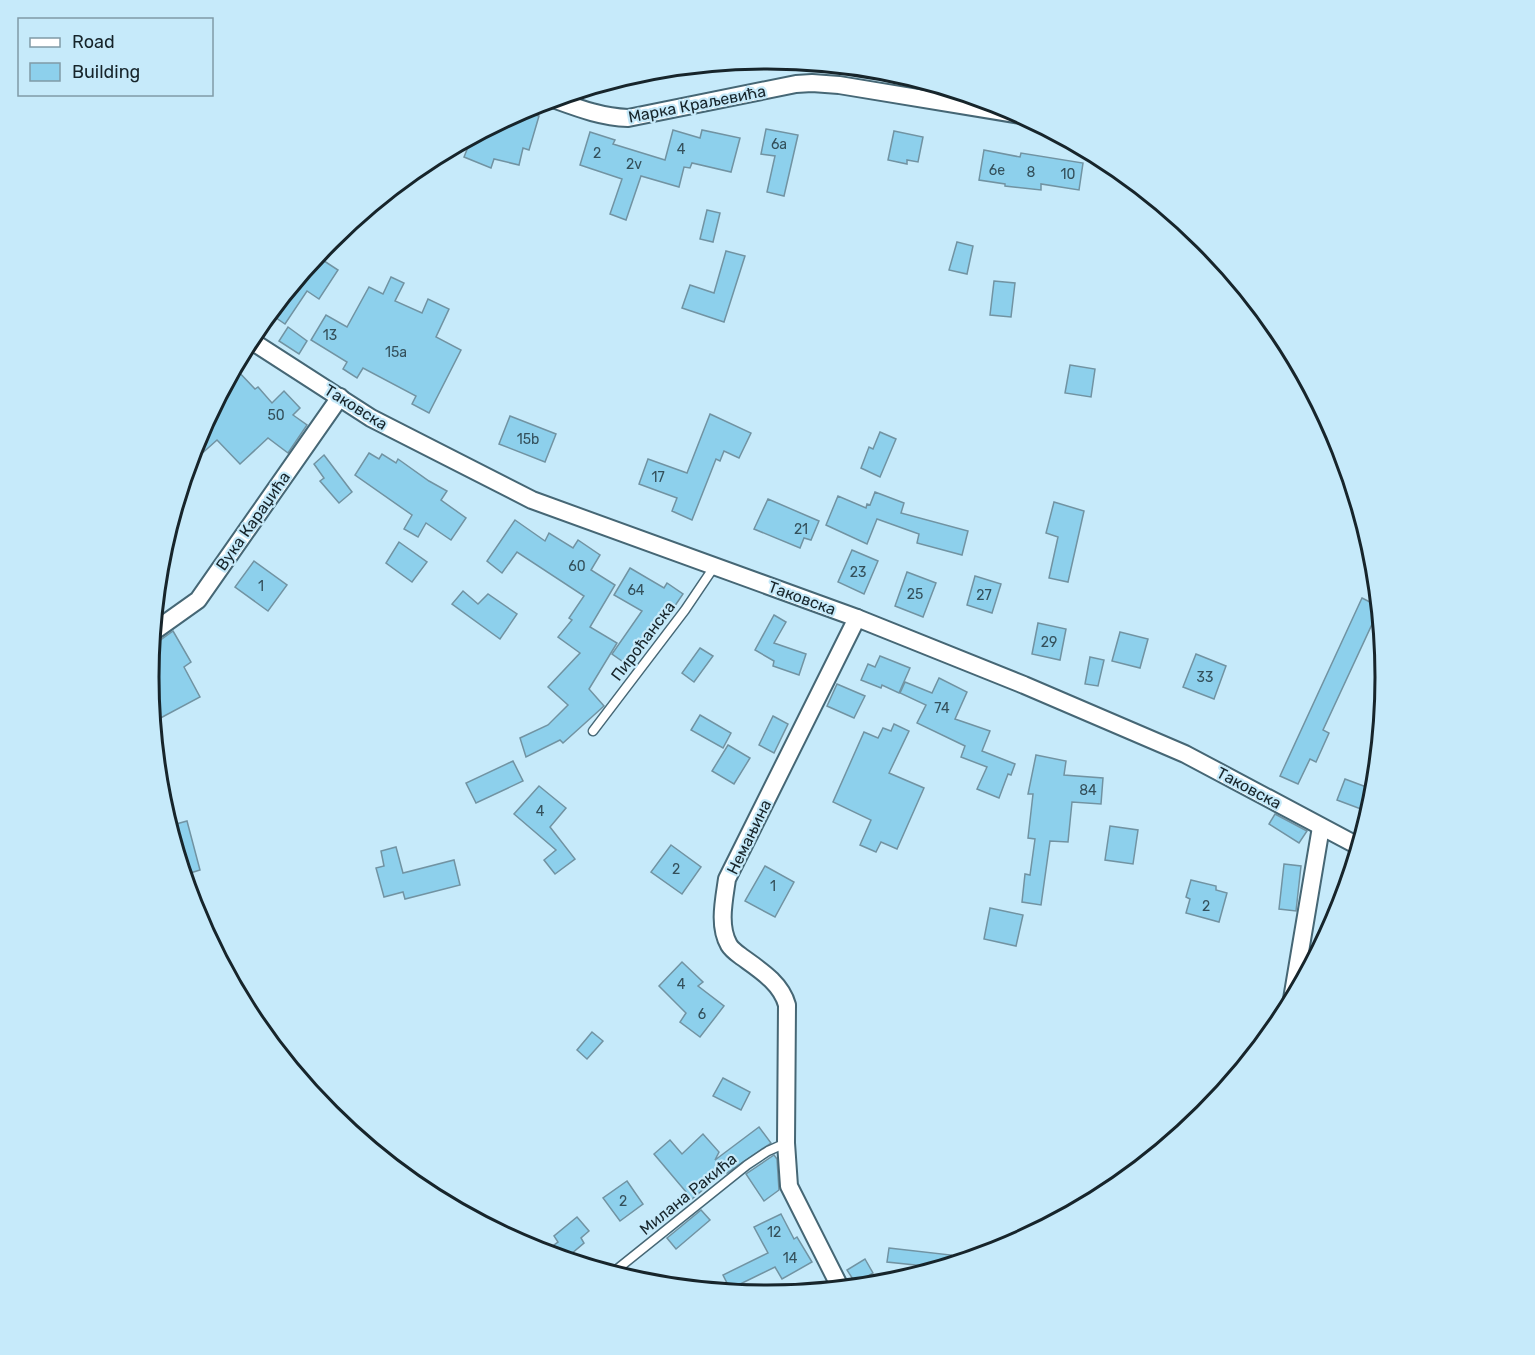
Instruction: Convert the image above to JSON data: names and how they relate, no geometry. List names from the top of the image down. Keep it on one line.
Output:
{"streets":{"street":["Марка Краљевића","Таковска","Вука Караџића","Немањина"],"lane":["Пироћанска","Милана Ракића"]},"crossings":[["Таковска","Вука Караџића"],["Таковска","Пироћанска"],["Таковска","Немањина"],["Немањина","Милана Ракића"]],"house_numbers":["6a","4","2","2v","6e","8","10","13","15a","50","15b","17","21","60","23","1","64","25","27","29","33","74","84","4","2","1","2","4","6","2","12","14"],"legend":["Road","Building"]}
